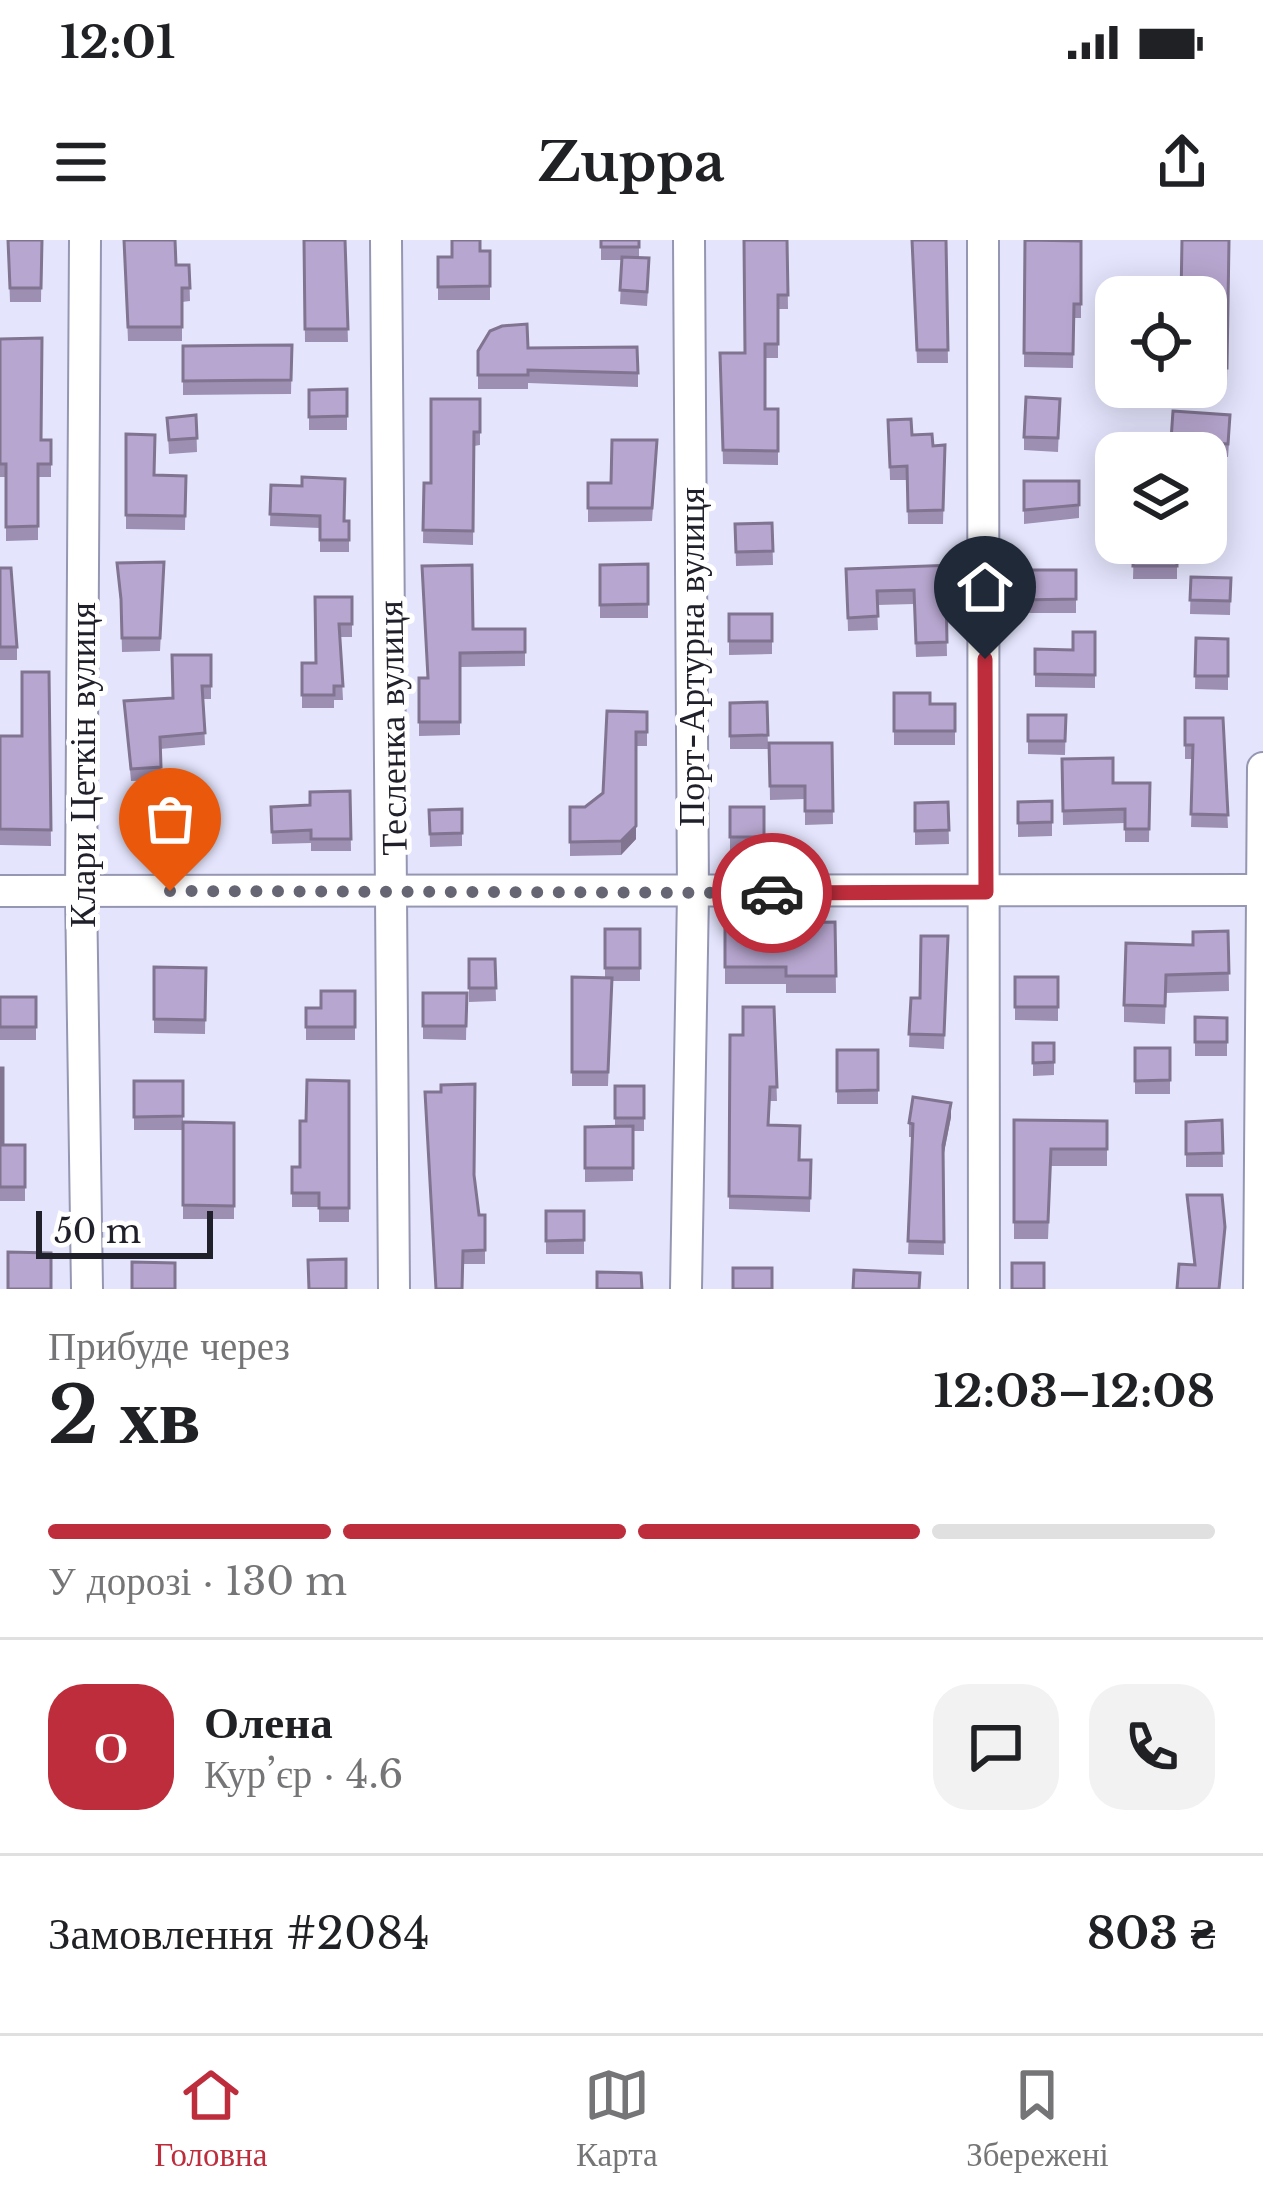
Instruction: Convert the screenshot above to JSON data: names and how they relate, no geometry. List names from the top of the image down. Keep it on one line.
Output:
{"streets":{"street":["Порт-Артурна вулиця","Тесленка вулиця","Клари Цеткін вулиця"]},"scale_bar":"50 m","page":{"status":"12:01","header":"Zuppa","scale":"50 m","heading":["2 хв","Прибуде через","12:03–12:08"],"panel":["Олена","Кур’єр · 4.6","Замовлення #2084","803 ₴"],"bar":"У дорозі · 130 m","round":"О","tabs":["Головна","Карта","Збережені"]}}
